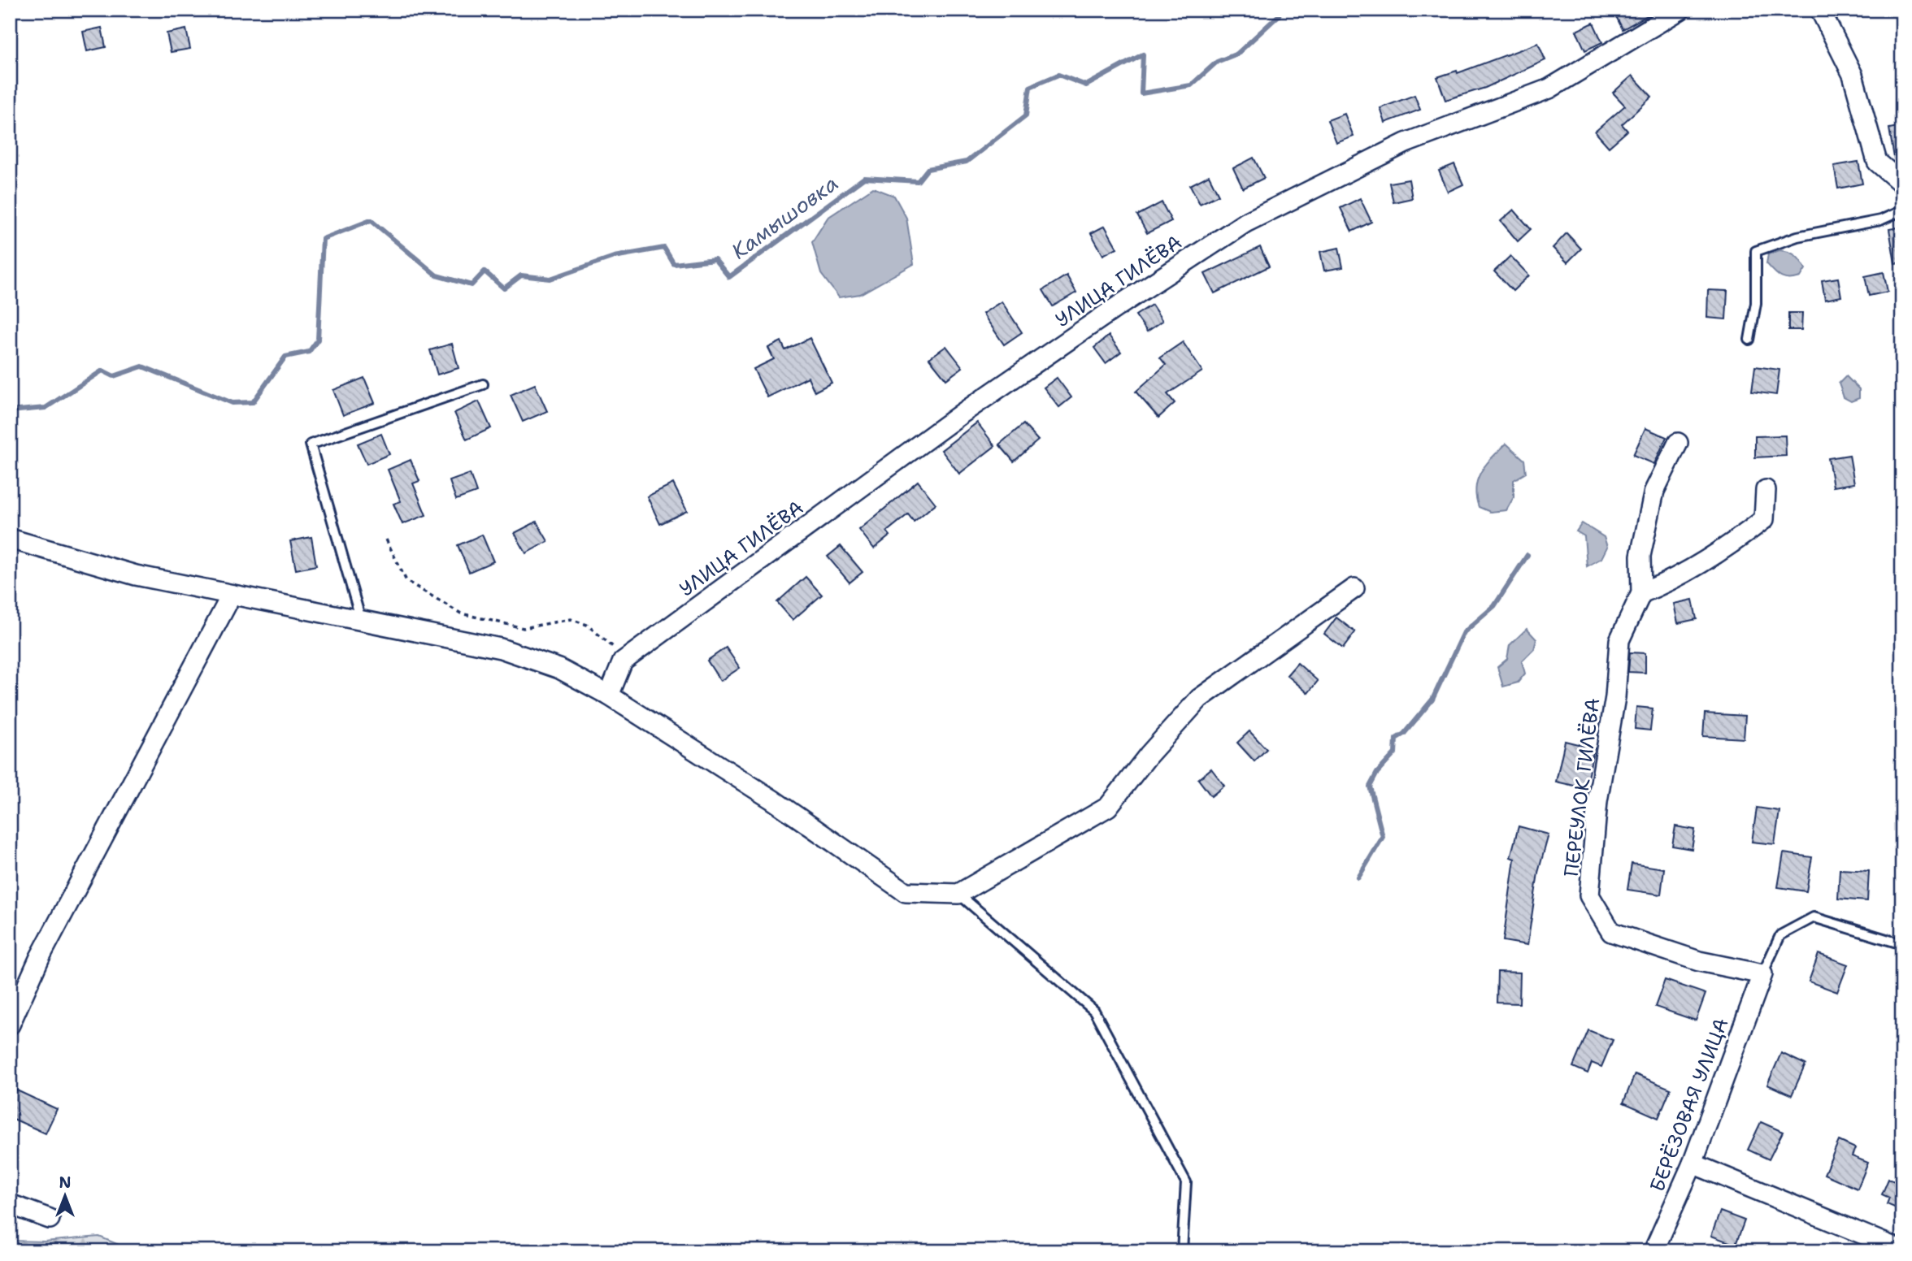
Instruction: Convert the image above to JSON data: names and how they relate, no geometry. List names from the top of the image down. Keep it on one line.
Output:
{"streets":{"street":["УЛИЦА ГИЛЁВА","ПЕРЕУЛОК ГИЛЁВА","БЕРЁЗОВАЯ УЛИЦА"]},"crossings":[["ПЕРЕУЛОК ГИЛЁВА","БЕРЁЗОВАЯ УЛИЦА"]],"water":["Камышовка"],"north":"top"}
